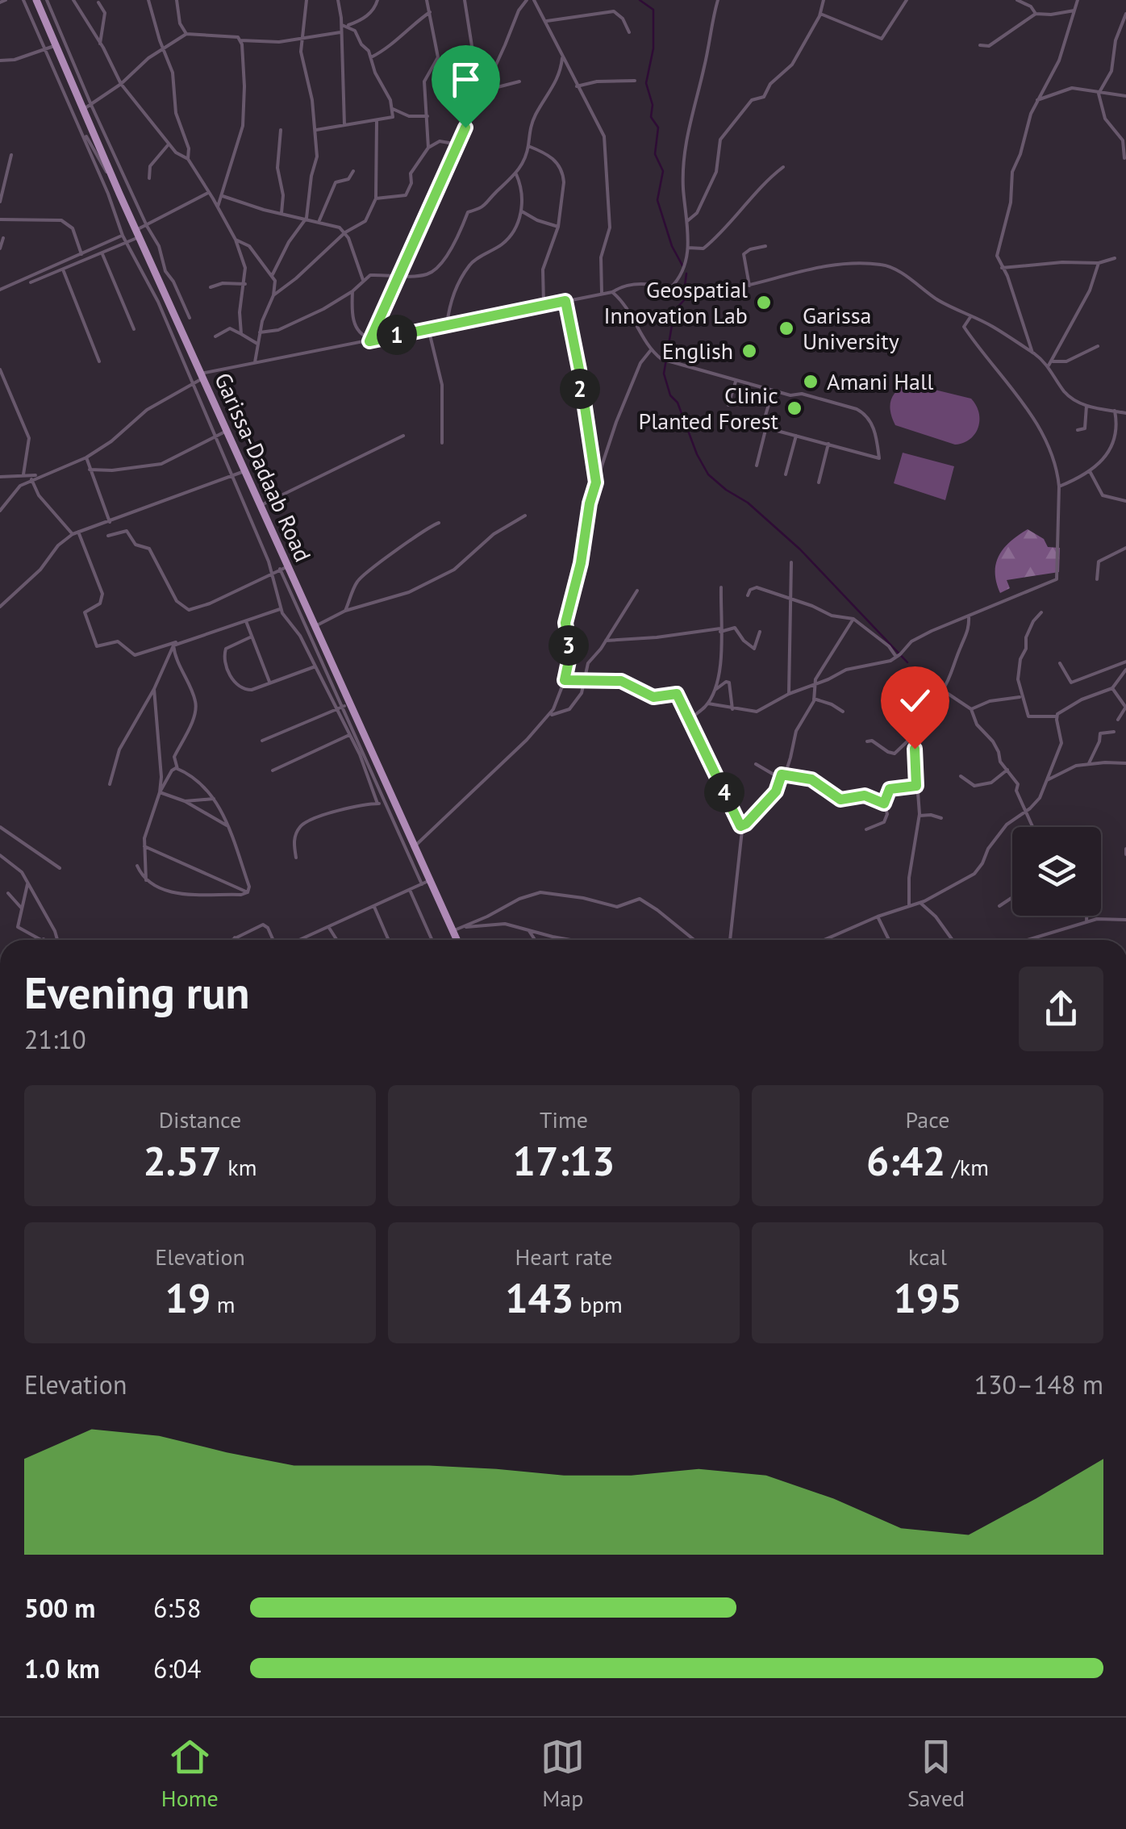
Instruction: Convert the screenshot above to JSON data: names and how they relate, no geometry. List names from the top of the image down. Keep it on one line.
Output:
{"streets":{"highway":["Garissa-Dadaab Road"]},"places":["Geospatial Innovation Lab","Garissa University","English","Amani Hall","Clinic Planted Forest"],"page":{"pins":["1","2","3","4"],"heading":["Evening run","21:10"],"stats":[["Distance","2.57 km"],["Time","17:13"],["Pace","6:42 /km"],["Elevation","19 m"],["Heart rate","143 bpm"],["kcal","195"]],"chart":["Elevation","130–148 m"],"list":[{"name":"500 m","note":"6:58"},{"name":"1.0 km","note":"6:04"}],"tabs":["Home","Map","Saved"]}}
